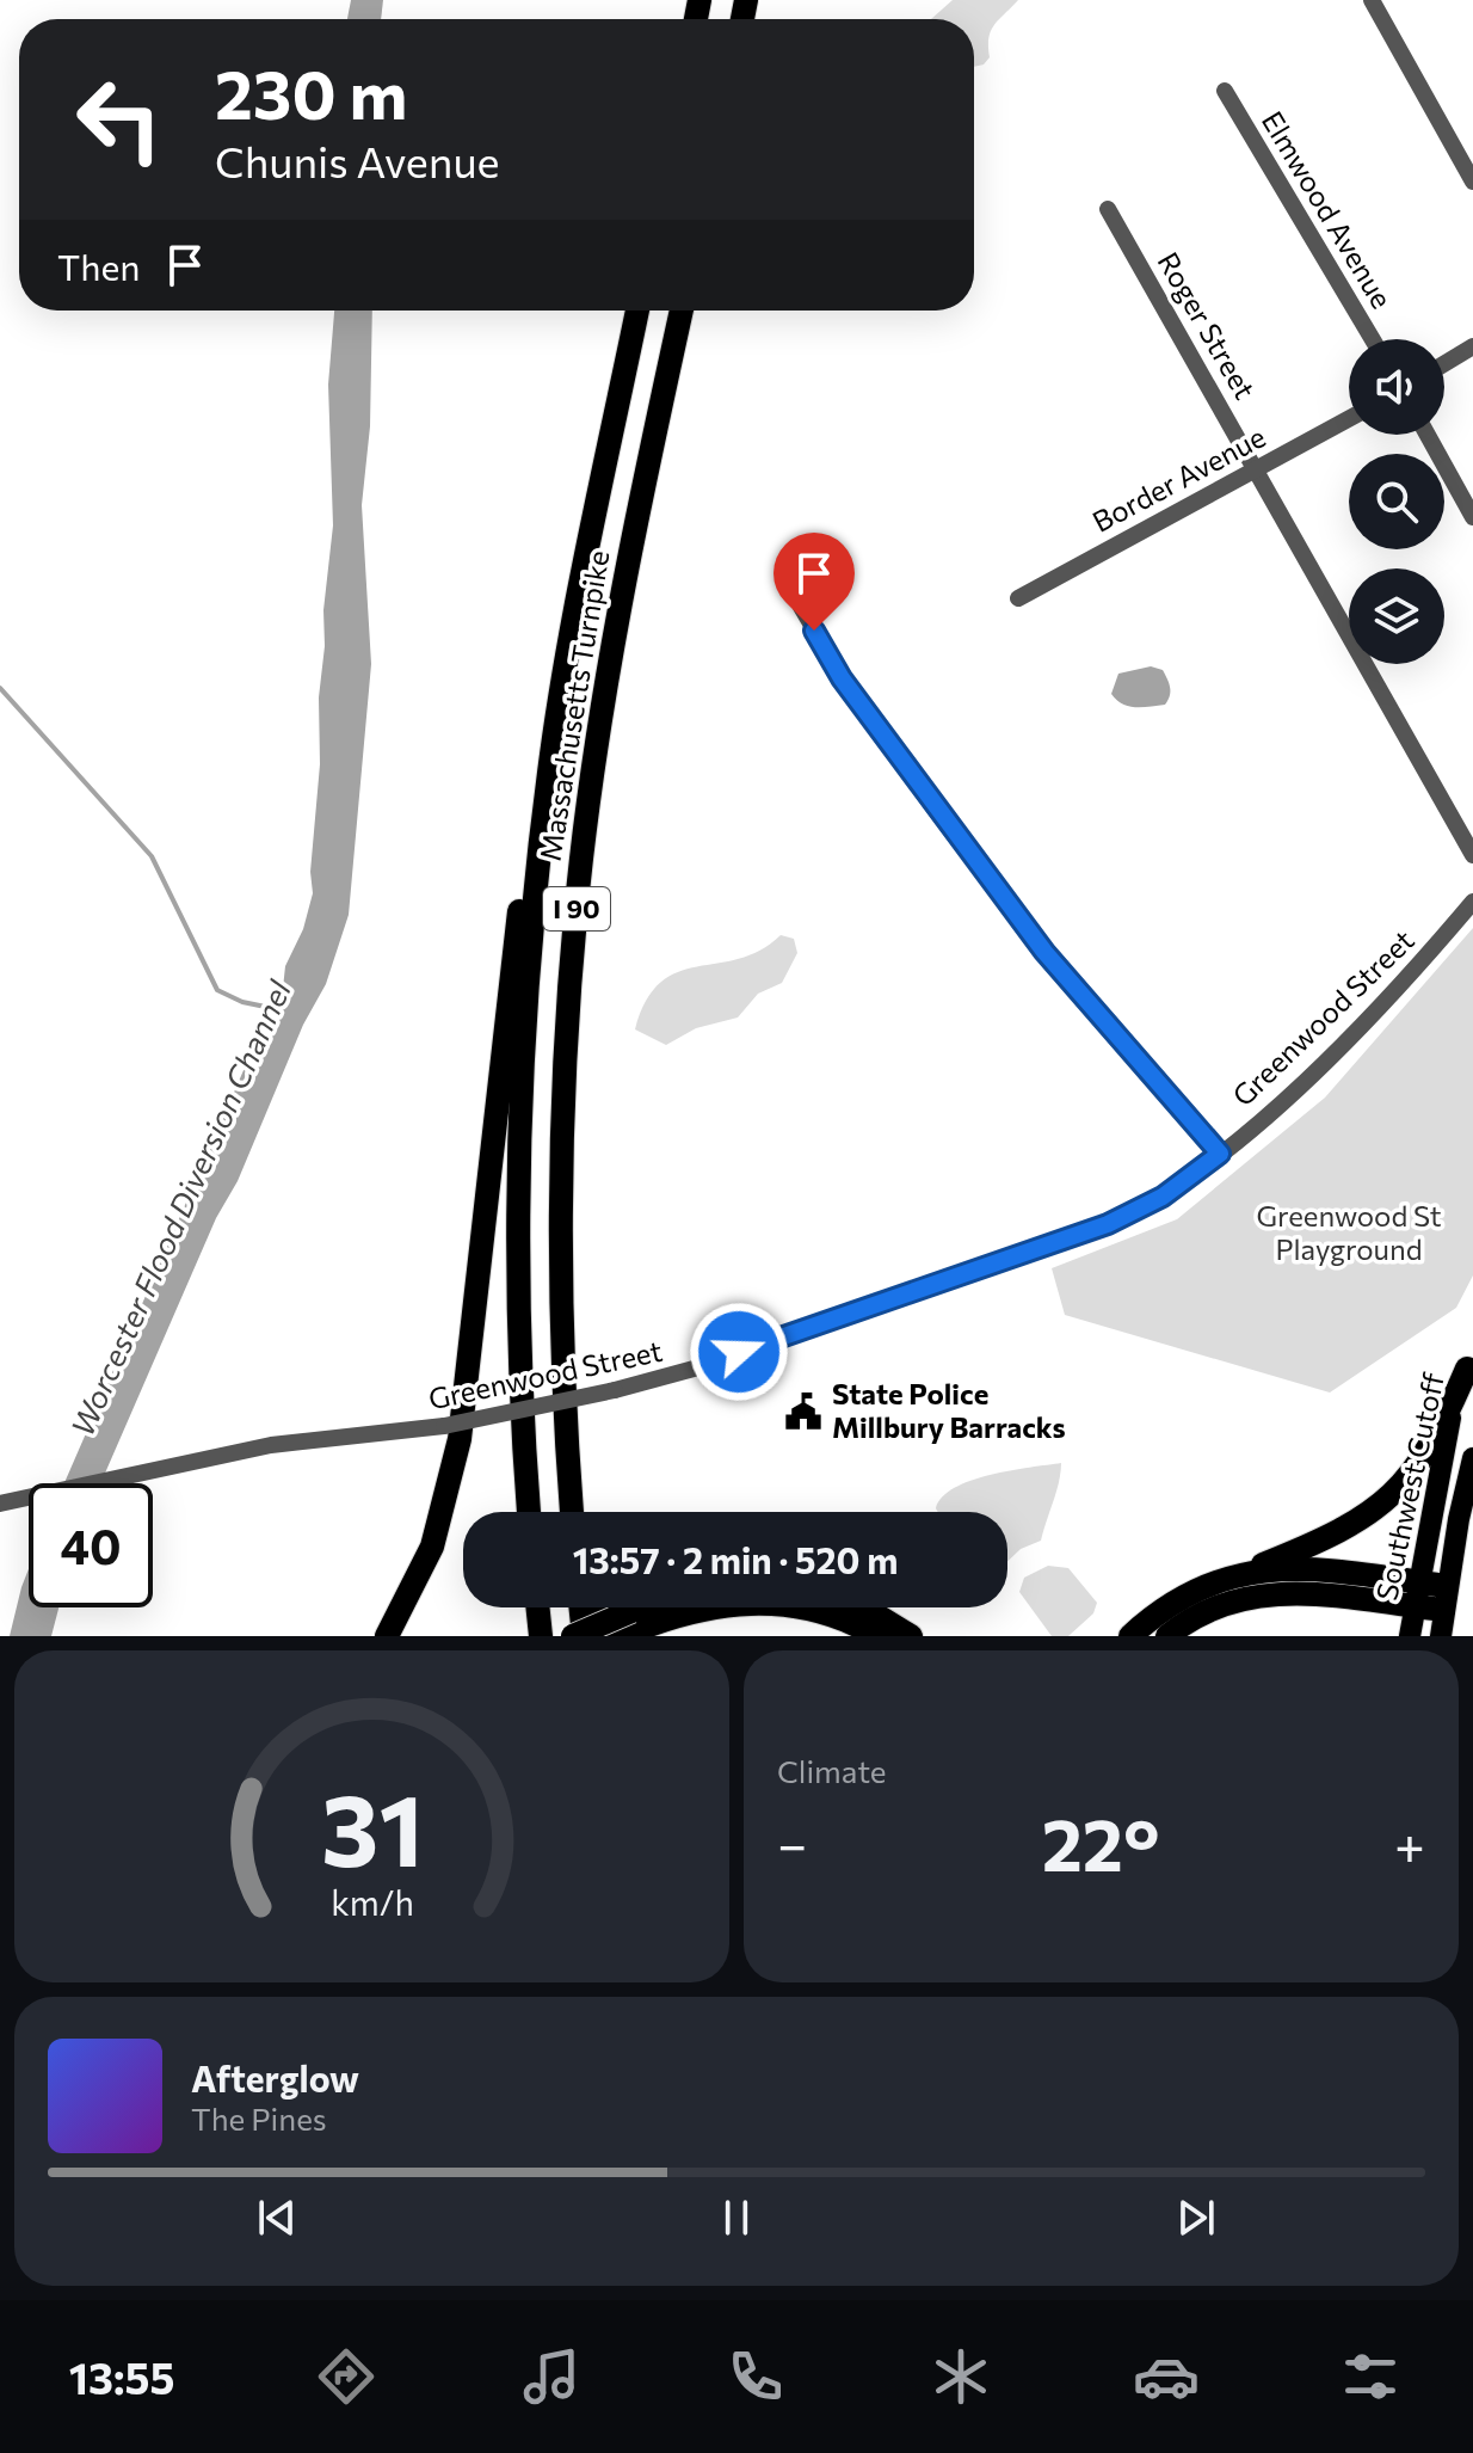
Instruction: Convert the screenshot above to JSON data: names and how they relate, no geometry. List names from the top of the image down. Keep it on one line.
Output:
{"streets":{"highway":["Massachusetts Turnpike","I 90"],"main road":["Southwest Cutoff"],"street":["Elmwood Avenue","Roger Street","Border Avenue","Greenwood Street"]},"crossings":[["Roger Street","Border Avenue"]],"water":["Worcester Flood Diversion Channel"],"parks":["Greenwood St Playground"],"places":{"public building":["State Police Millbury Barracks"]},"page":{"turn":["230 m","Chunis Avenue"],"then":"Then","limit":"40","trip":"13:57 · 2 min · 520 m","tile":"Climate","heat":["−","22°","+"],"song":["Afterglow","The Pines"],"tabs":"13:55","gauge":["31","km/h"]}}
